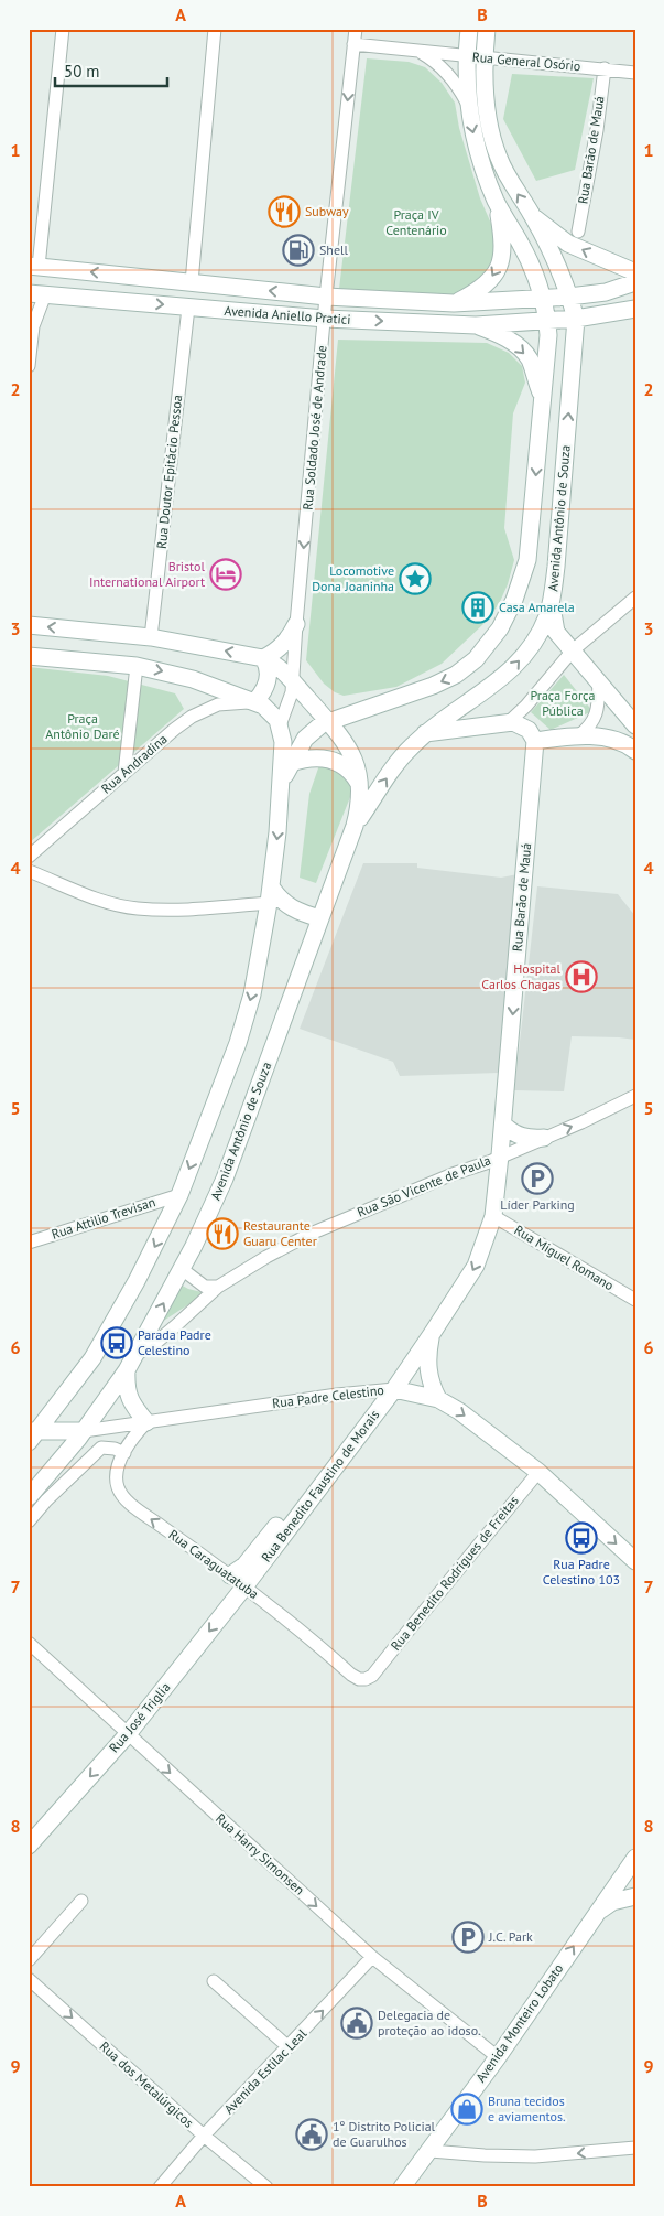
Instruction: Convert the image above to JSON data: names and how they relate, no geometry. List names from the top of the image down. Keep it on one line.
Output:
{"streets":{"main road":["Rua Barão de Mauá","Avenida Aniello Pratici","Avenida Antônio de Souza","Rua Padre Celestino","Rua Benedito Faustino de Morais","Rua José Triglia","Avenida Monteiro Lobato"],"street":["Rua General Osório","Rua Soldado José de Andrade","Rua Doutor Epitácio Pessoa","Rua Andradina","Rua São Vicente de Paula","Rua Attilio Trevisan","Rua Miguel Romano","Rua Caraguatatuba","Rua Benedito Rodrigues de Freitas","Rua Harry Simonsen","Avenida Estilac Leal","Rua dos Metalúrgicos"]},"crossings":[["Rua General Osório","Rua Barão de Mauá"],["Rua General Osório","Rua Soldado José de Andrade"],["Rua Barão de Mauá","Rua São Vicente de Paula"],["Rua Barão de Mauá","Rua Miguel Romano"],["Rua Barão de Mauá","Rua Benedito Faustino de Morais"],["Avenida Aniello Pratici","Rua Soldado José de Andrade"],["Avenida Aniello Pratici","Rua Doutor Epitácio Pessoa"],["Avenida Aniello Pratici","Avenida Antônio de Souza"],["Rua Soldado José de Andrade","Avenida Antônio de Souza"],["Avenida Antônio de Souza","Rua São Vicente de Paula"],["Avenida Antônio de Souza","Rua Attilio Trevisan"],["Avenida Antônio de Souza","Rua Padre Celestino"],["Rua Miguel Romano","Rua Benedito Faustino de Morais"],["Rua Padre Celestino","Rua Benedito Faustino de Morais"],["Rua Padre Celestino","Rua Caraguatatuba"],["Rua Padre Celestino","Rua Benedito Rodrigues de Freitas"],["Rua Benedito Faustino de Morais","Rua Caraguatatuba"],["Rua Benedito Faustino de Morais","Rua José Triglia"],["Rua Caraguatatuba","Rua Benedito Rodrigues de Freitas"],["Rua Caraguatatuba","Rua José Triglia"],["Rua José Triglia","Rua Harry Simonsen"],["Rua Harry Simonsen","Avenida Monteiro Lobato"],["Rua Harry Simonsen","Avenida Estilac Leal"],["Avenida Estilac Leal","Rua dos Metalúrgicos"]],"one_way":["Rua Barão de Mauá","Rua Soldado José de Andrade","Rua Padre Celestino","Rua Caraguatatuba","Rua José Triglia","Rua Harry Simonsen","Avenida Monteiro Lobato","Avenida Estilac Leal","Rua dos Metalúrgicos"],"parks":["Praça IV Centenário","Praça Força Pública","Praça Antônio Daré"],"places":{"restaurant":["Subway","Restaurante Guaru Center"],"fuel station":["Shell"],"hotel":["Bristol International Airport"],"place":["Locomotive Dona Joaninha"],"building":["Casa Amarela"],"hospital":["Hospital Carlos Chagas"],"parking":["Líder Parking","J.C. Park"],"bus stop":["Parada Padre Celestino","Rua Padre Celestino 103"],"public building":["Delegacia de proteção ao idoso.","1º Distrito Policial de Guarulhos"],"shop":["Bruna tecidos e aviamentos."]},"scale_bar":"50 m","grid":{"columns":["A","B"],"rows":["1","2","3","4","5","6","7","8","9"]}}
